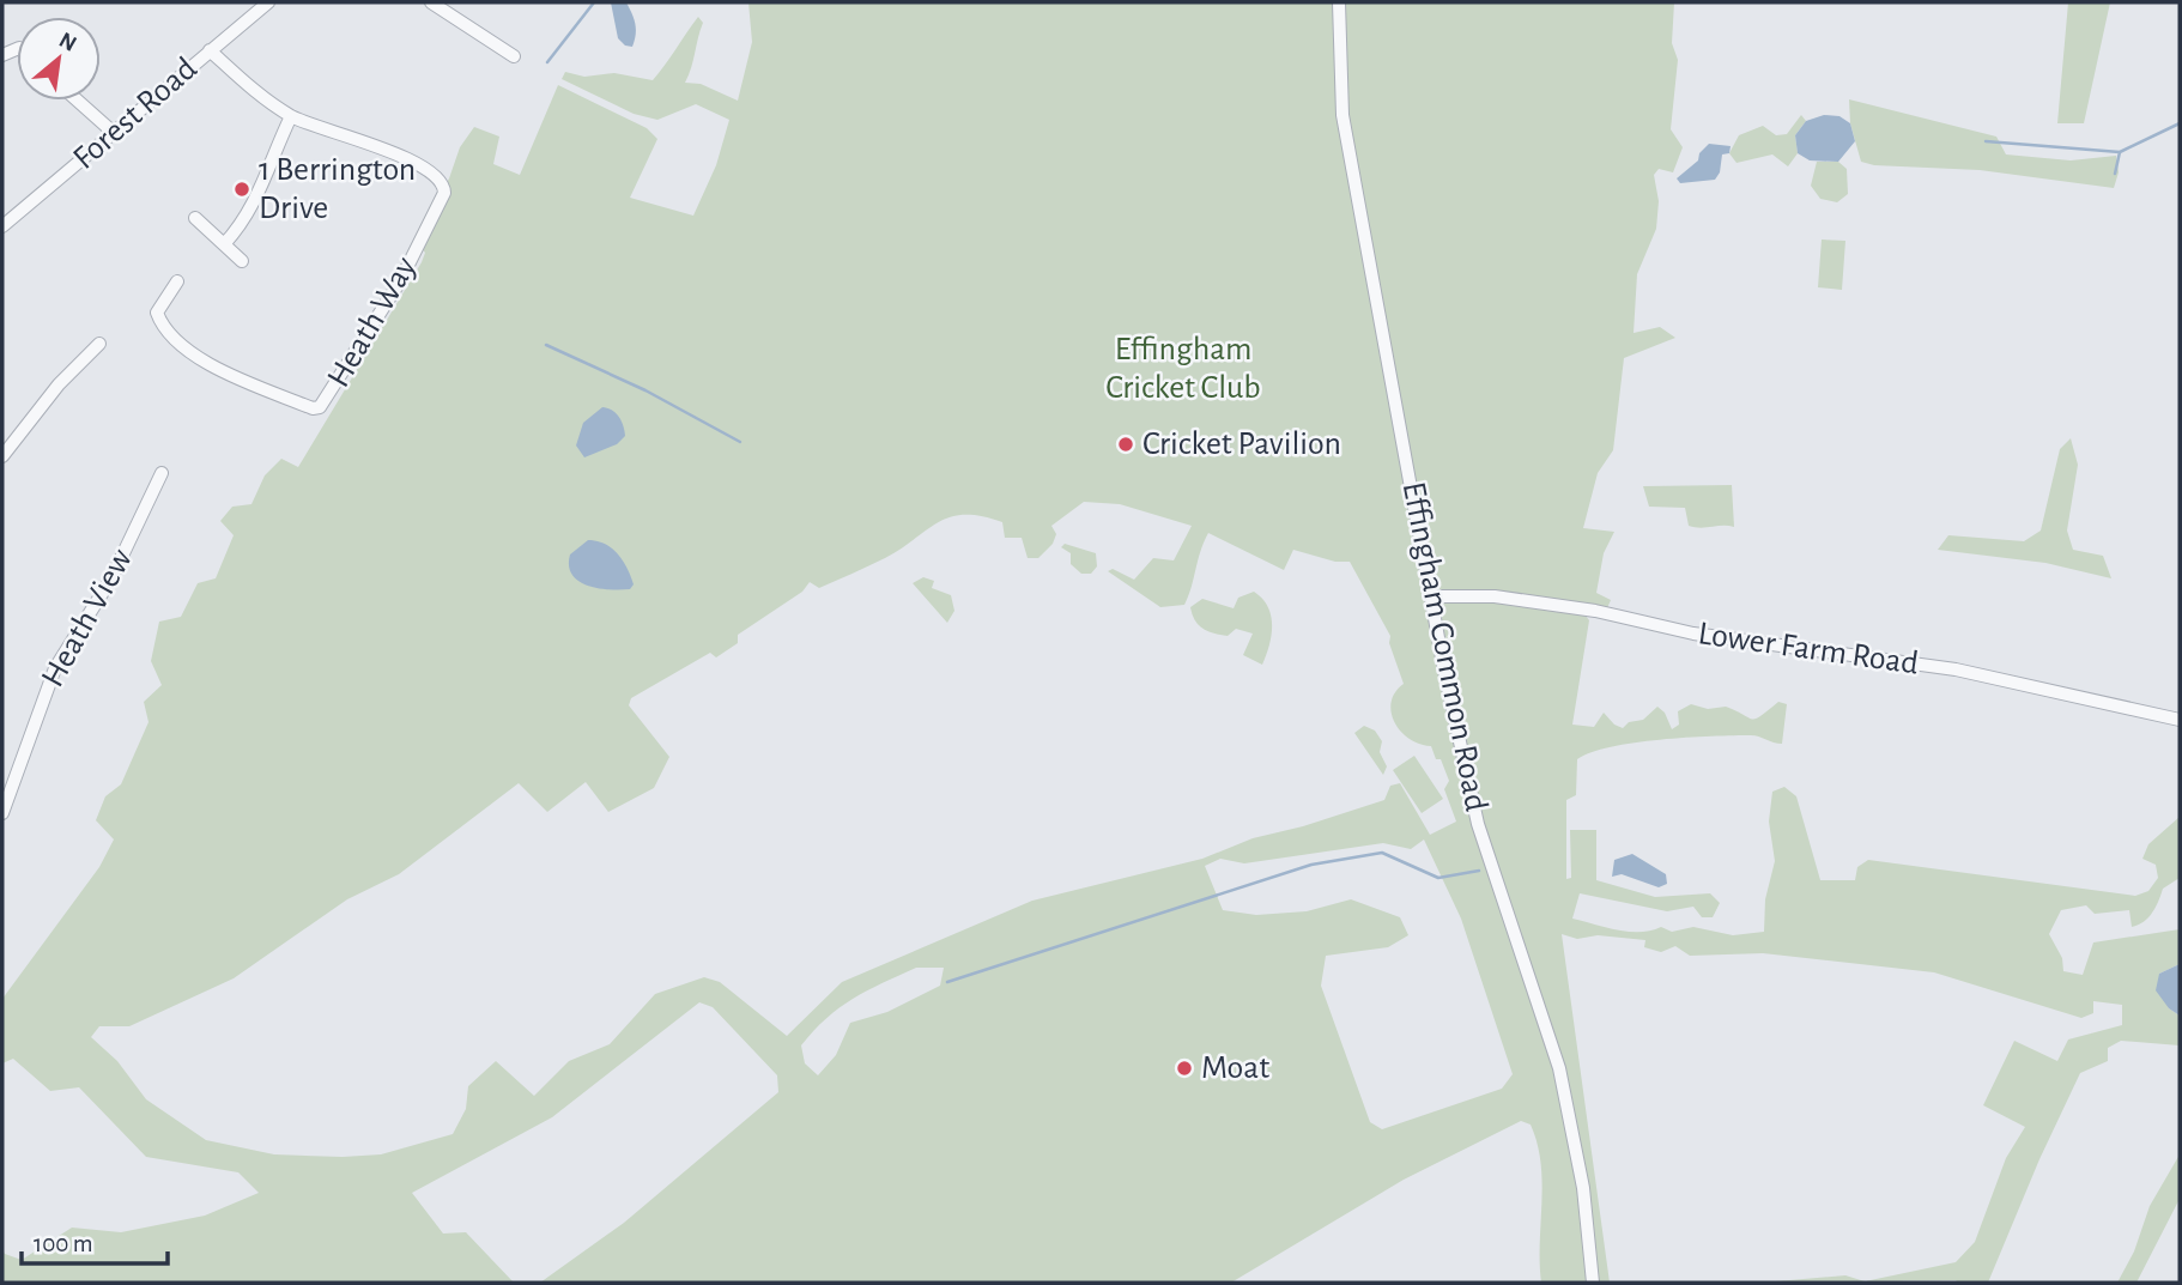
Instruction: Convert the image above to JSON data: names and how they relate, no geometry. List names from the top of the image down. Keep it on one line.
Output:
{"streets":{"street":["Forest Road","Heath Way","Heath View","Effingham Common Road","Lower Farm Road"]},"crossings":[["Forest Road","Heath Way"],["Effingham Common Road","Lower Farm Road"]],"parks":["Effingham Cricket Club"],"places":["1 Berrington Drive","Cricket Pavilion","Moat"],"scale_bar":"100 m","north":"top right"}
